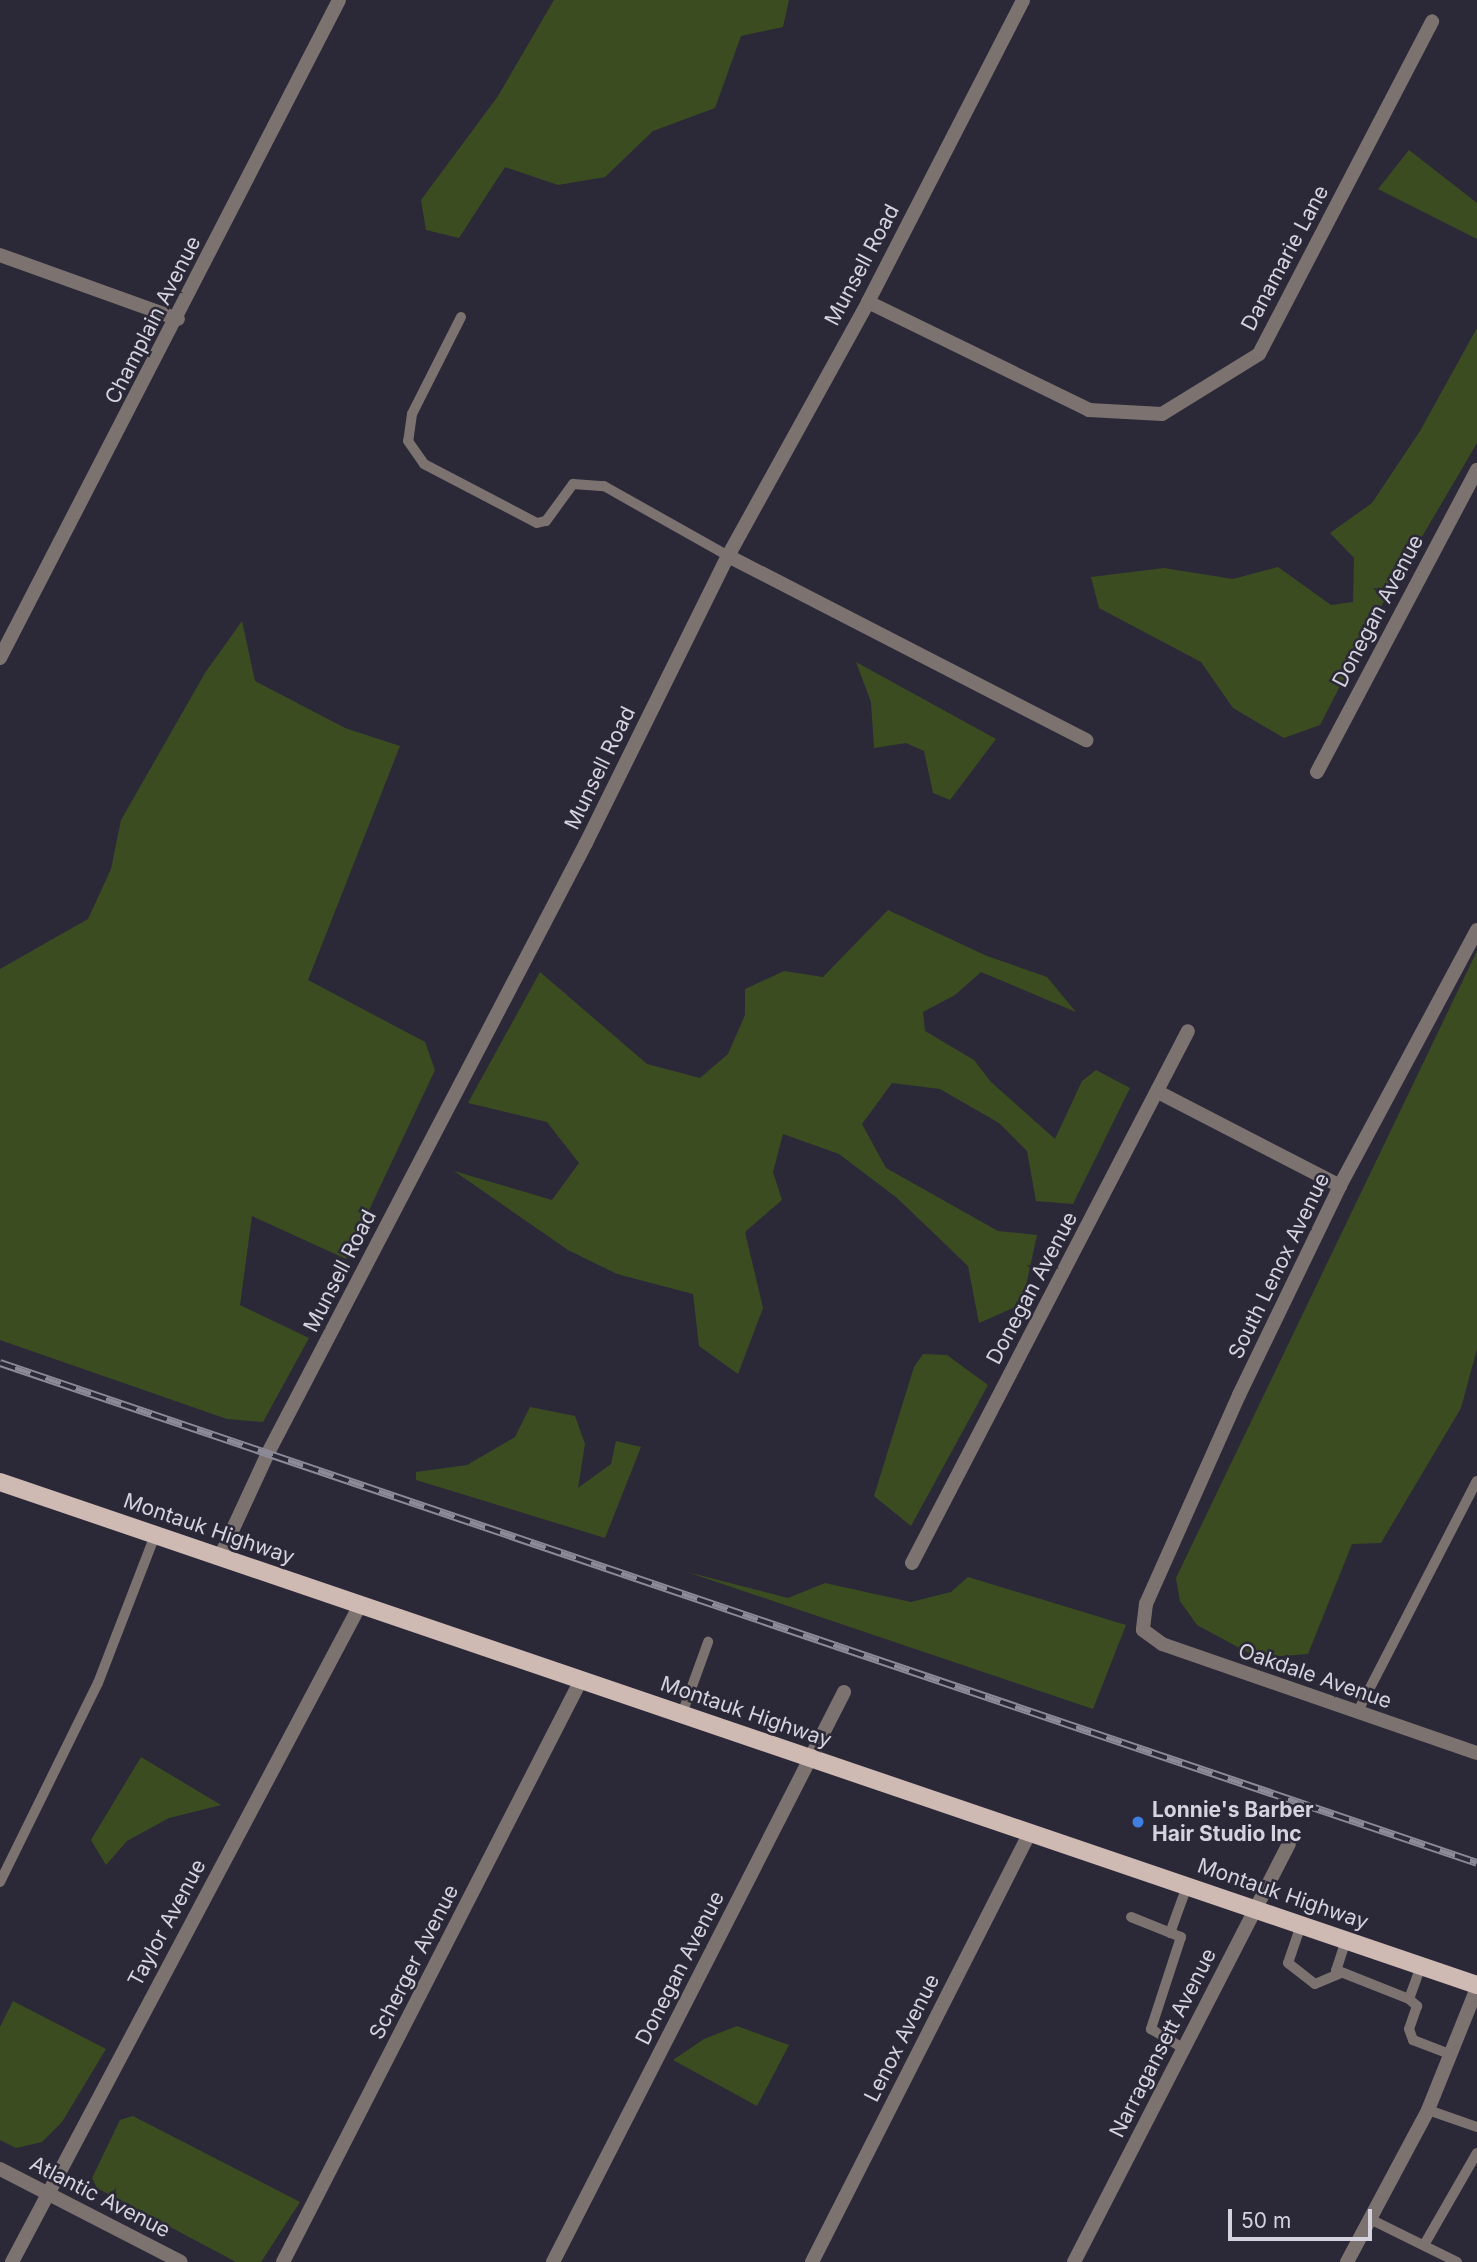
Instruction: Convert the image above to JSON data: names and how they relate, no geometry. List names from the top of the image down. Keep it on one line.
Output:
{"streets":{"main road":["Montauk Highway"],"street":["Danamarie Lane","Munsell Road","Champlain Avenue","Donegan Avenue","South Lenox Avenue","Oakdale Avenue","Taylor Avenue","Scherger Avenue","Lenox Avenue","Narragansett Avenue","Atlantic Avenue"]},"crossings":[["Danamarie Lane","Munsell Road"],["Munsell Road","Montauk Highway"],["Donegan Avenue","Montauk Highway"],["South Lenox Avenue","Oakdale Avenue"],["Montauk Highway","Taylor Avenue"],["Montauk Highway","Scherger Avenue"],["Montauk Highway","Lenox Avenue"],["Montauk Highway","Narragansett Avenue"],["Taylor Avenue","Atlantic Avenue"]],"places":["Lonnie's Barber Hair Studio Inc"],"scale_bar":"50 m"}
